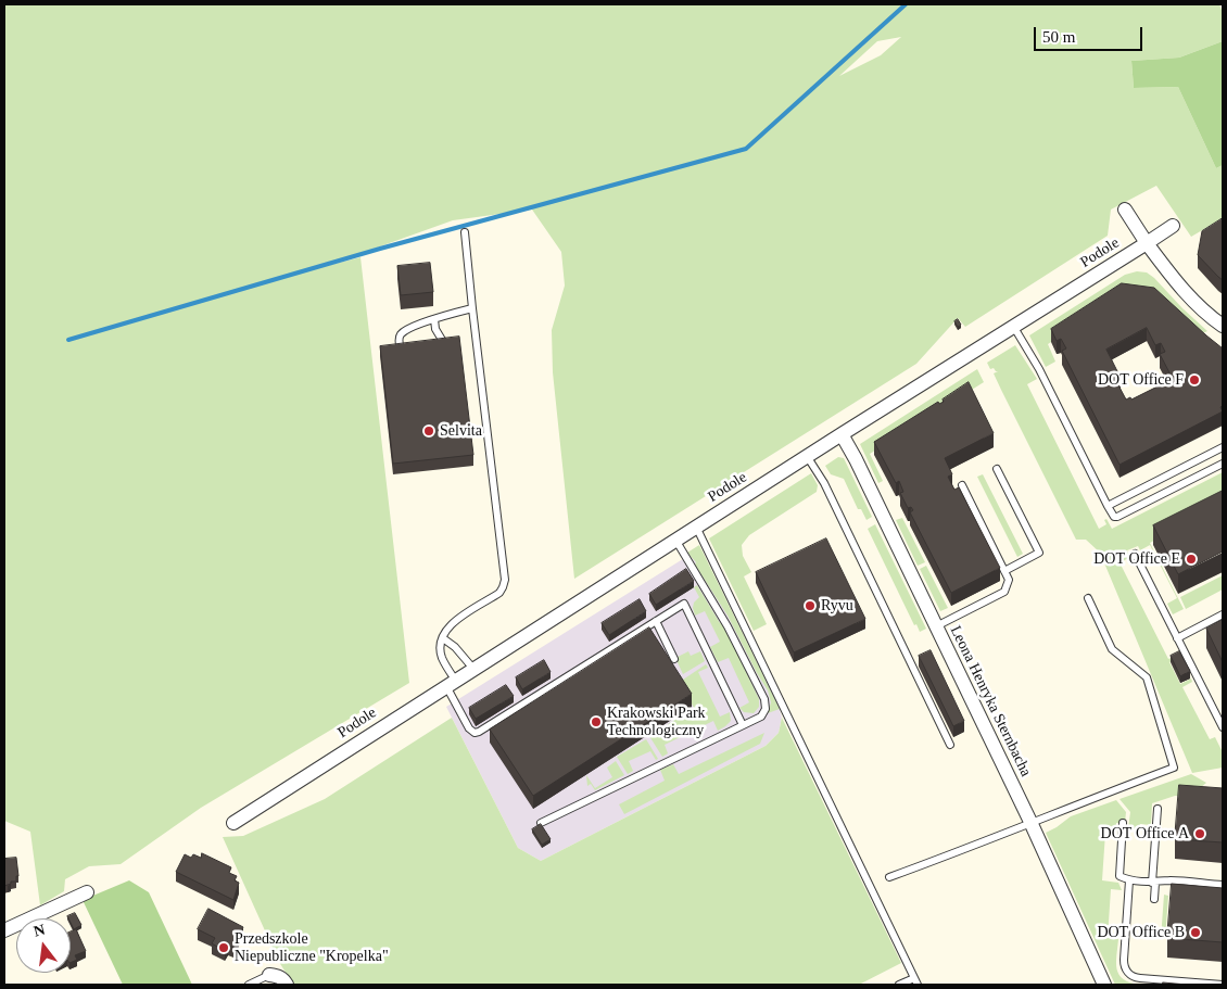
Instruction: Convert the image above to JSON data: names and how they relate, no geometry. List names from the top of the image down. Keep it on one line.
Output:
{"streets":{"street":["Podole","Leona Henryka Sternbacha"]},"crossings":[["Podole","Leona Henryka Sternbacha"]],"places":["DOT Office F","Selvita","DOT Office E","Ryvu","Krakowski Park Technologiczny","DOT Office A","DOT Office B","Przedszkole Niepubliczne \"Kropelka\""],"scale_bar":"50 m","north":"top"}
